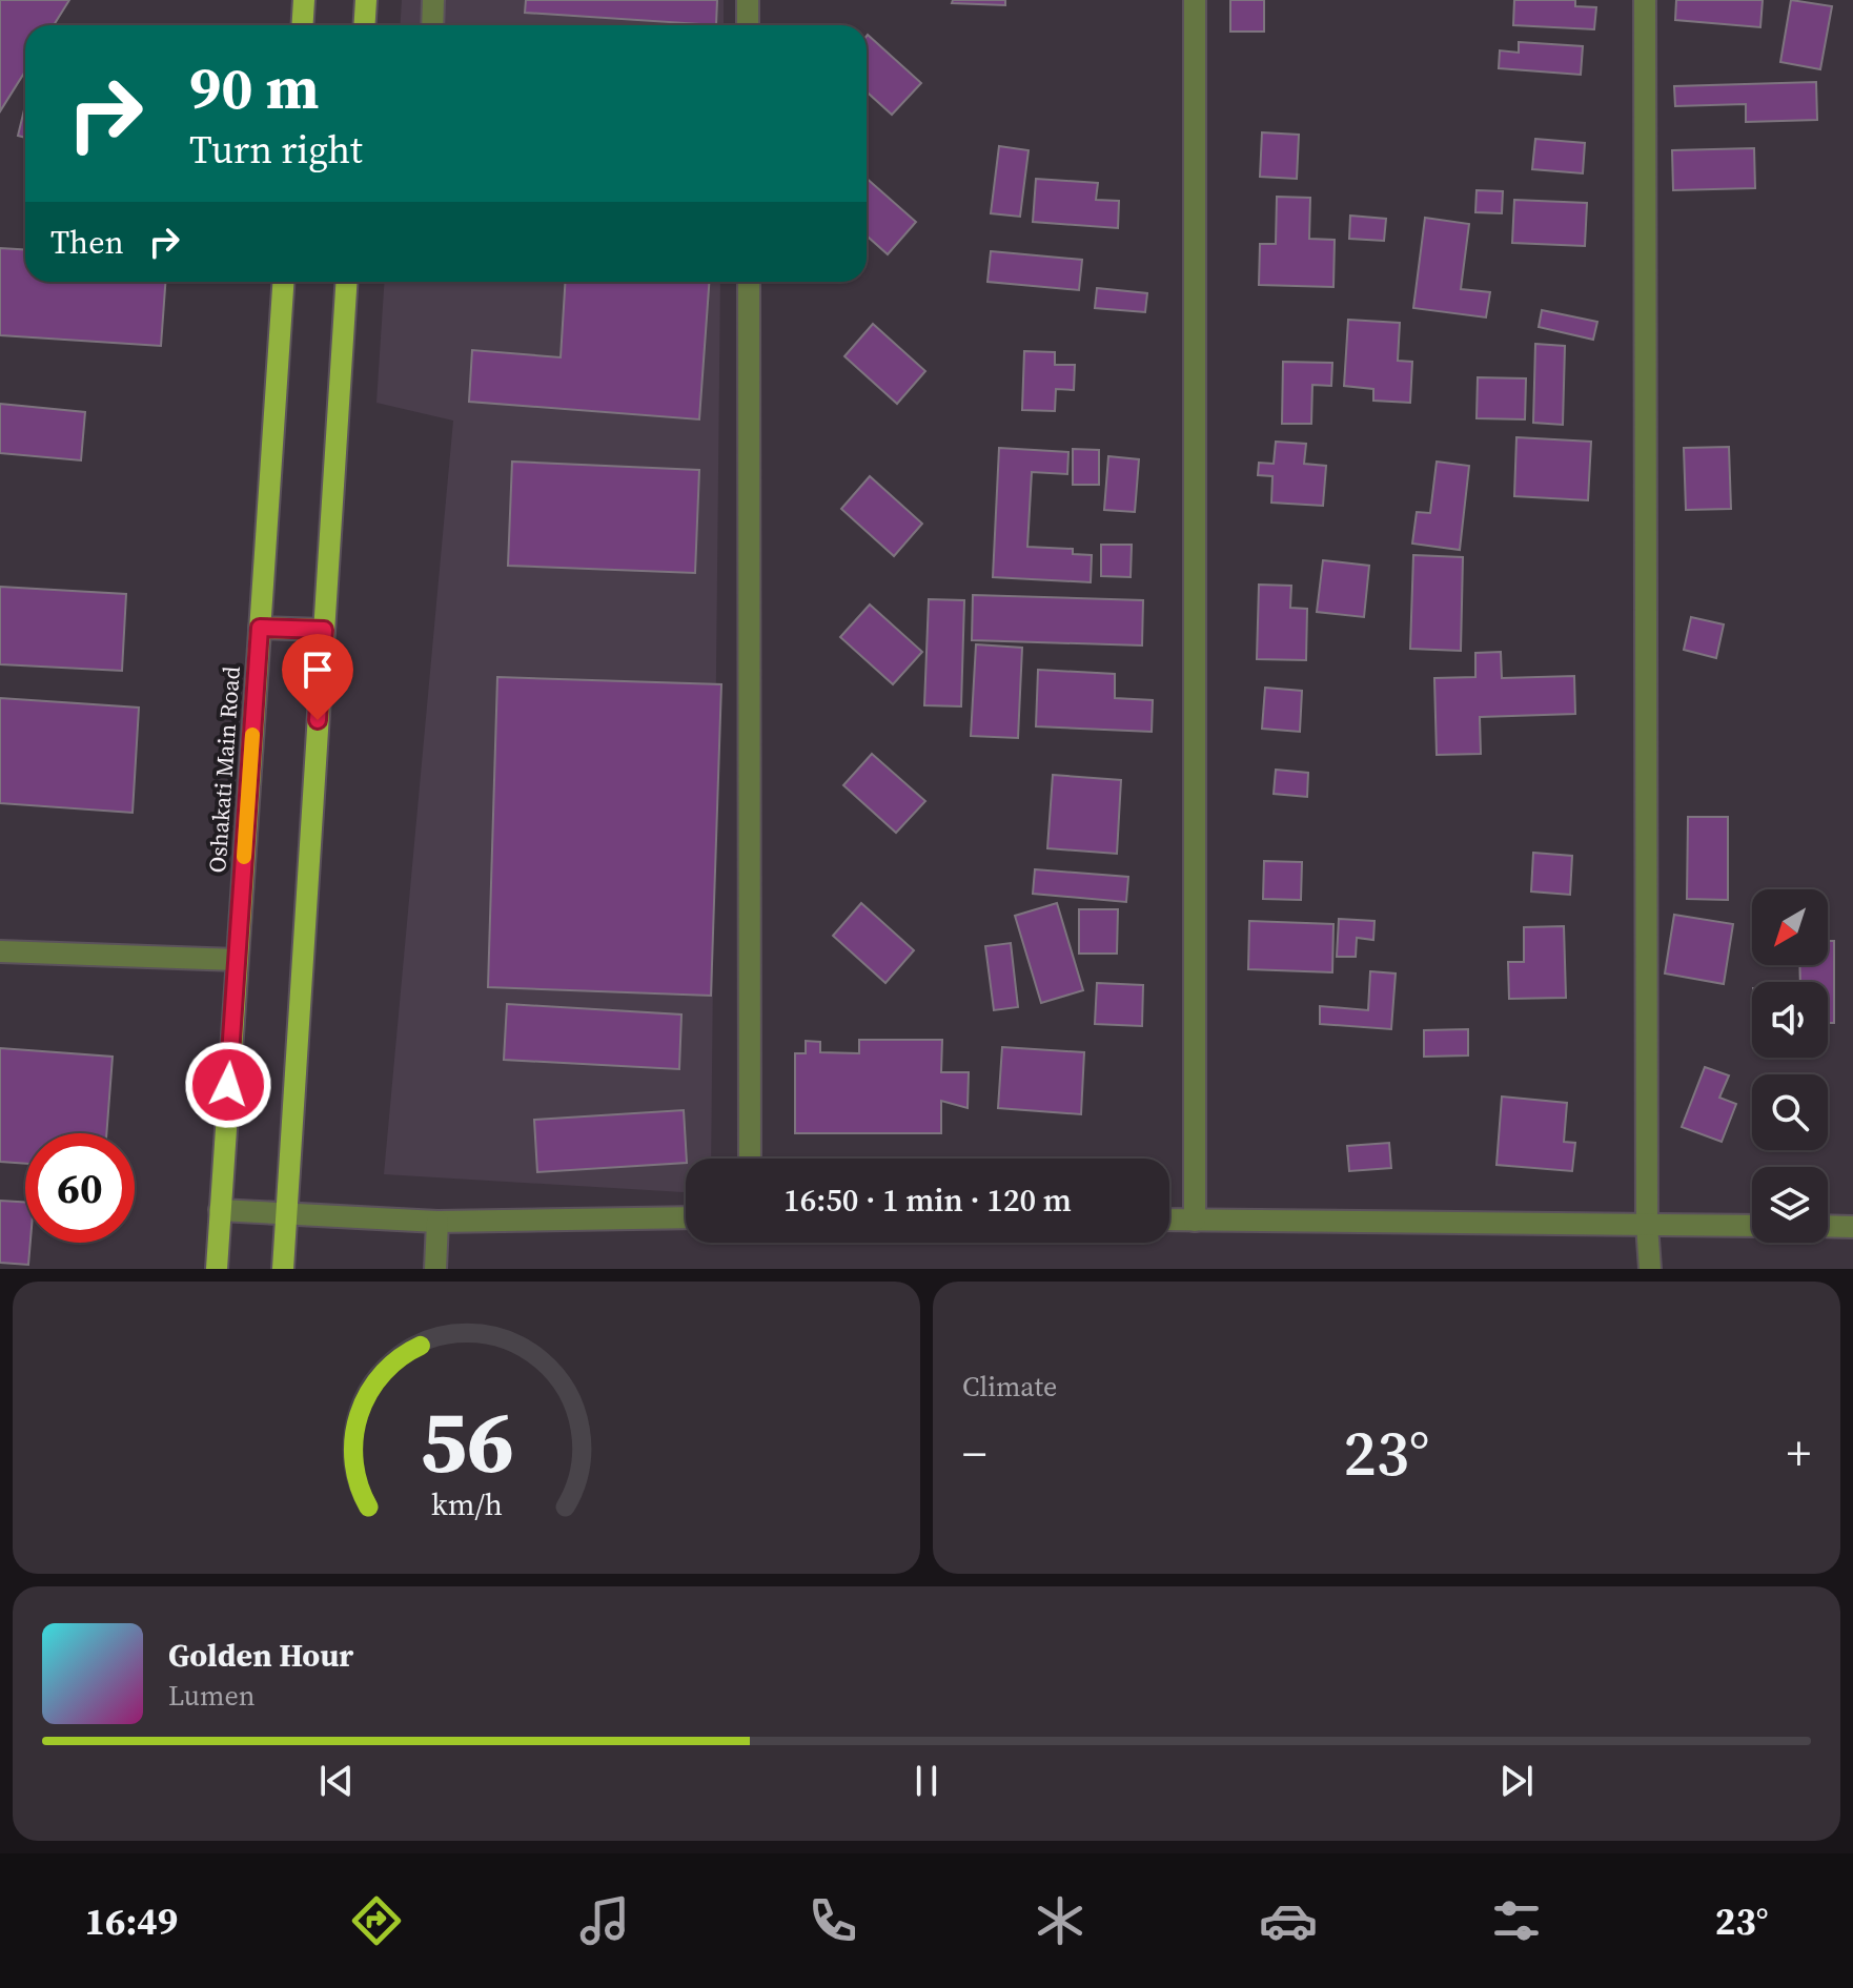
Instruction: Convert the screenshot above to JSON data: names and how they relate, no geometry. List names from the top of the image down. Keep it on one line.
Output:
{"streets":{"main road":["Oshakati Main Road"]},"north":"bottom left","page":{"turn":["90 m","Turn right"],"then":"Then","limit":"60","trip":"16:50 · 1 min · 120 m","tile":"Climate","heat":["−","23°","+"],"song":["Golden Hour","Lumen"],"tabs":["16:49","23°"],"gauge":["56","km/h"]}}
